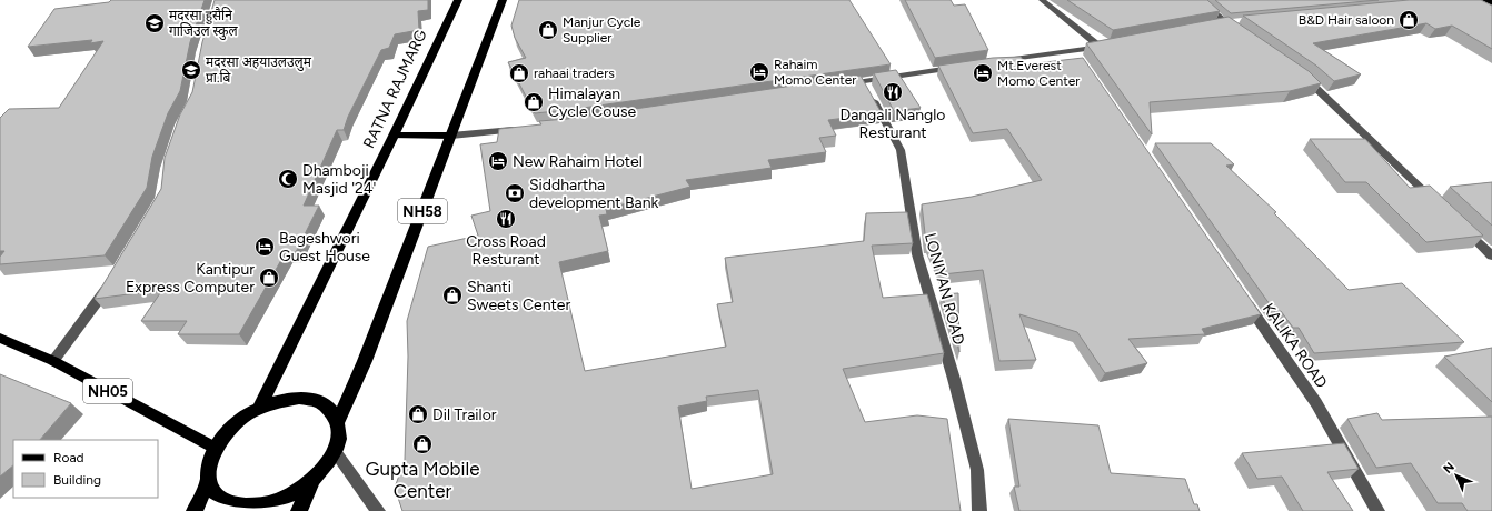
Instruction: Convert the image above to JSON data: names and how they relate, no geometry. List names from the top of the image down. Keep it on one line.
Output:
{"streets":{"highway":["RATNA RAJMARG","NH58"],"main road":["NH05"],"street":["LONIYAN ROAD","KALIKA ROAD"]},"crossings":[["RATNA RAJMARG","NH58"],["RATNA RAJMARG","NH05"],["NH58","NH05"]],"places":{"shop":["B&D Hair saloon","Manjur Cycle Supplier","rahaai traders","Himalayan Cycle Couse","Kantipur Express Computer","Shanti Sweets Center","Dil Trailor","Gupta Mobile Center"],"school or university":["मदरसा हुसैनि गाजिउल स्कुल","मदरसा अहयाउलउलुम प्रा.बि"],"hotel":["Rahaim Momo Center","Mt.Everest Momo Center","New Rahaim Hotel","Bageshwori Guest House"],"restaurant":["Dangali Nanglo Resturant","Cross Road Resturant"],"mosque":["Dhamboji Masjid '24'"],"bank":["Siddhartha development Bank"]},"legend":["Road","Building"],"north":"top left"}
